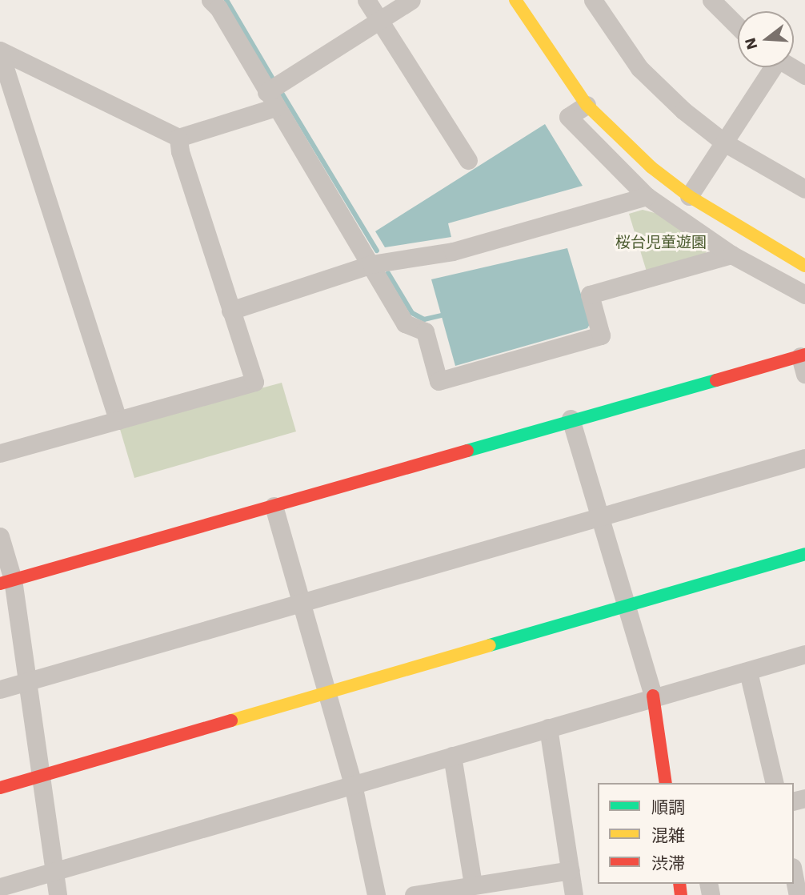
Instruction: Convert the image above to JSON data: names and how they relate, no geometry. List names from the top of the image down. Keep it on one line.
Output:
{"parks":["桜台児童遊園"],"legend":["順調","混雑","渋滞"],"north":"left"}
